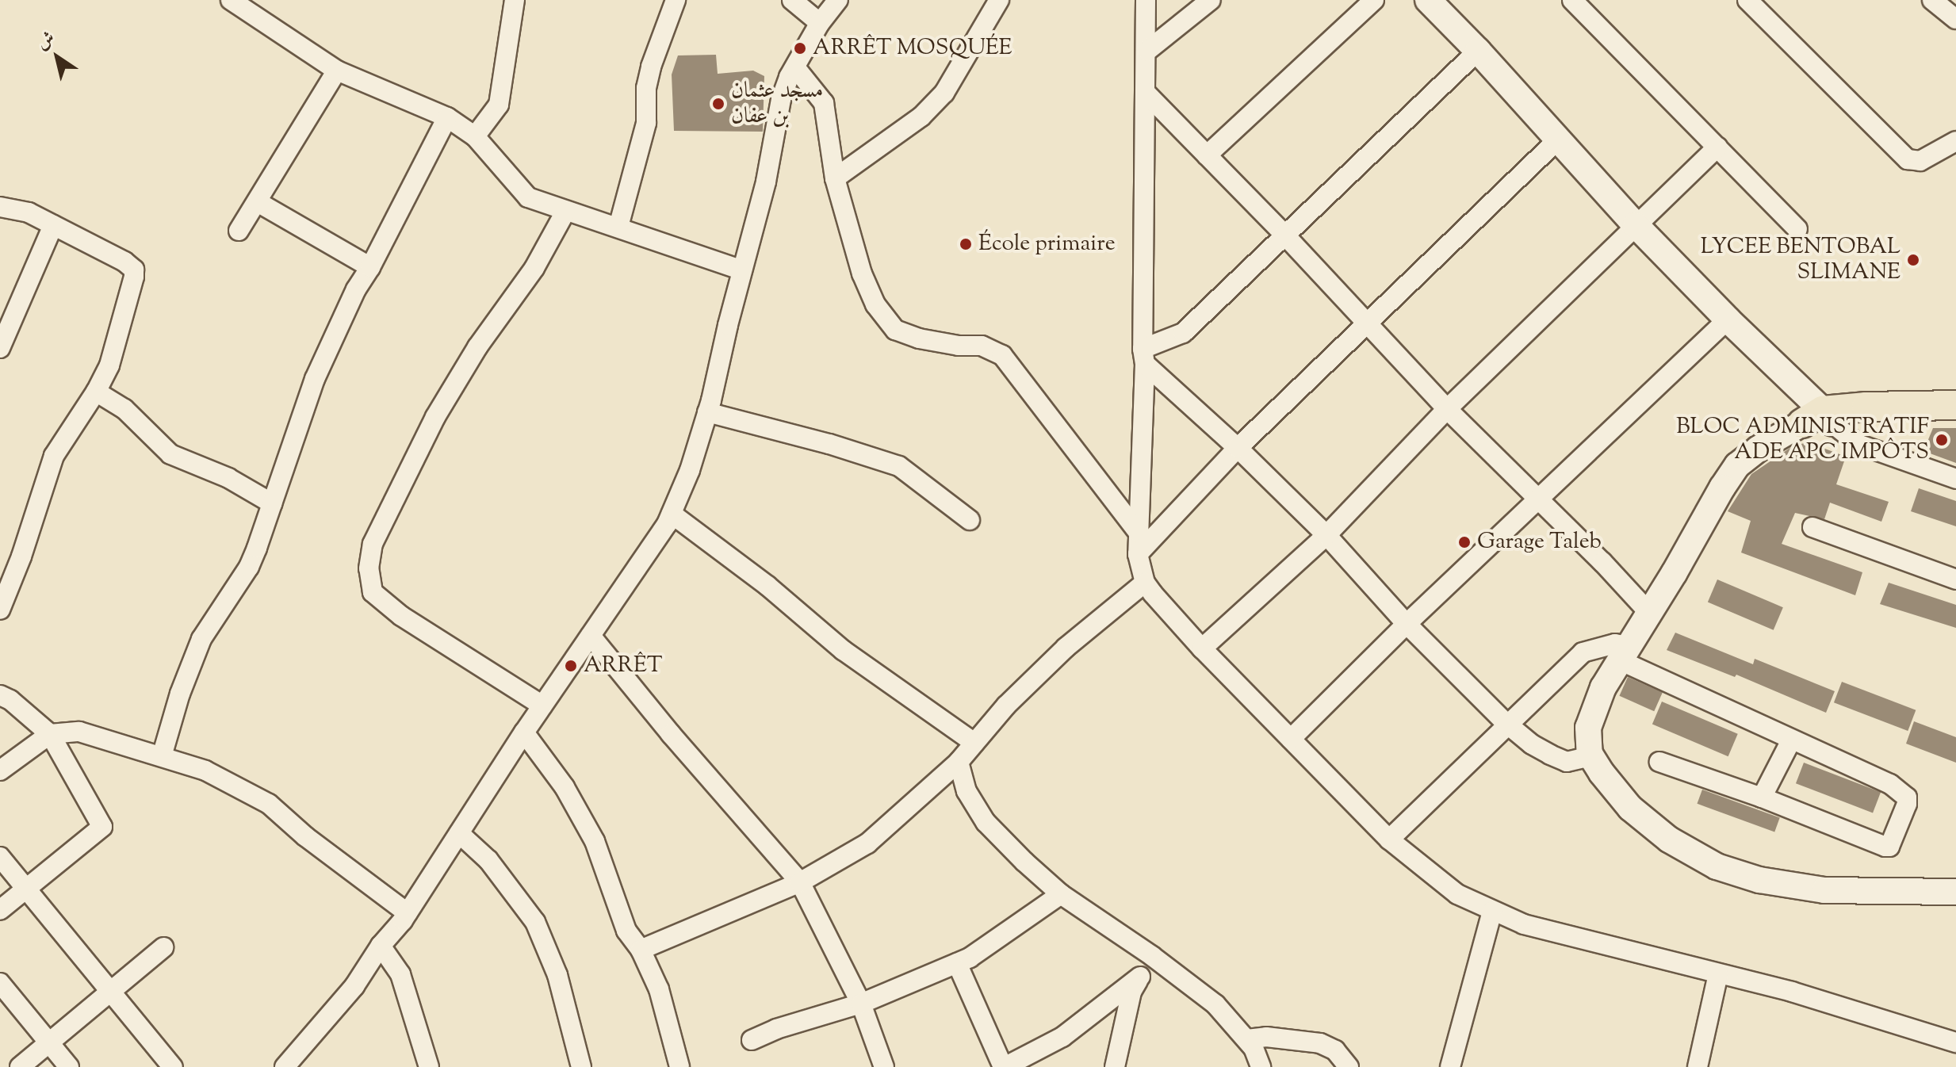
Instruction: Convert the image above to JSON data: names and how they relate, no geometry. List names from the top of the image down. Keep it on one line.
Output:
{"places":["ARRÊT MOSQUÉE","مسجد عثمان بن عفان","École primaire","LYCEE BENTOBAL SLIMANE","BLOC ADMINISTRATIF ADE APC IMPÔTS","Garage Taleb","ARRÊT"],"north":"top left"}
